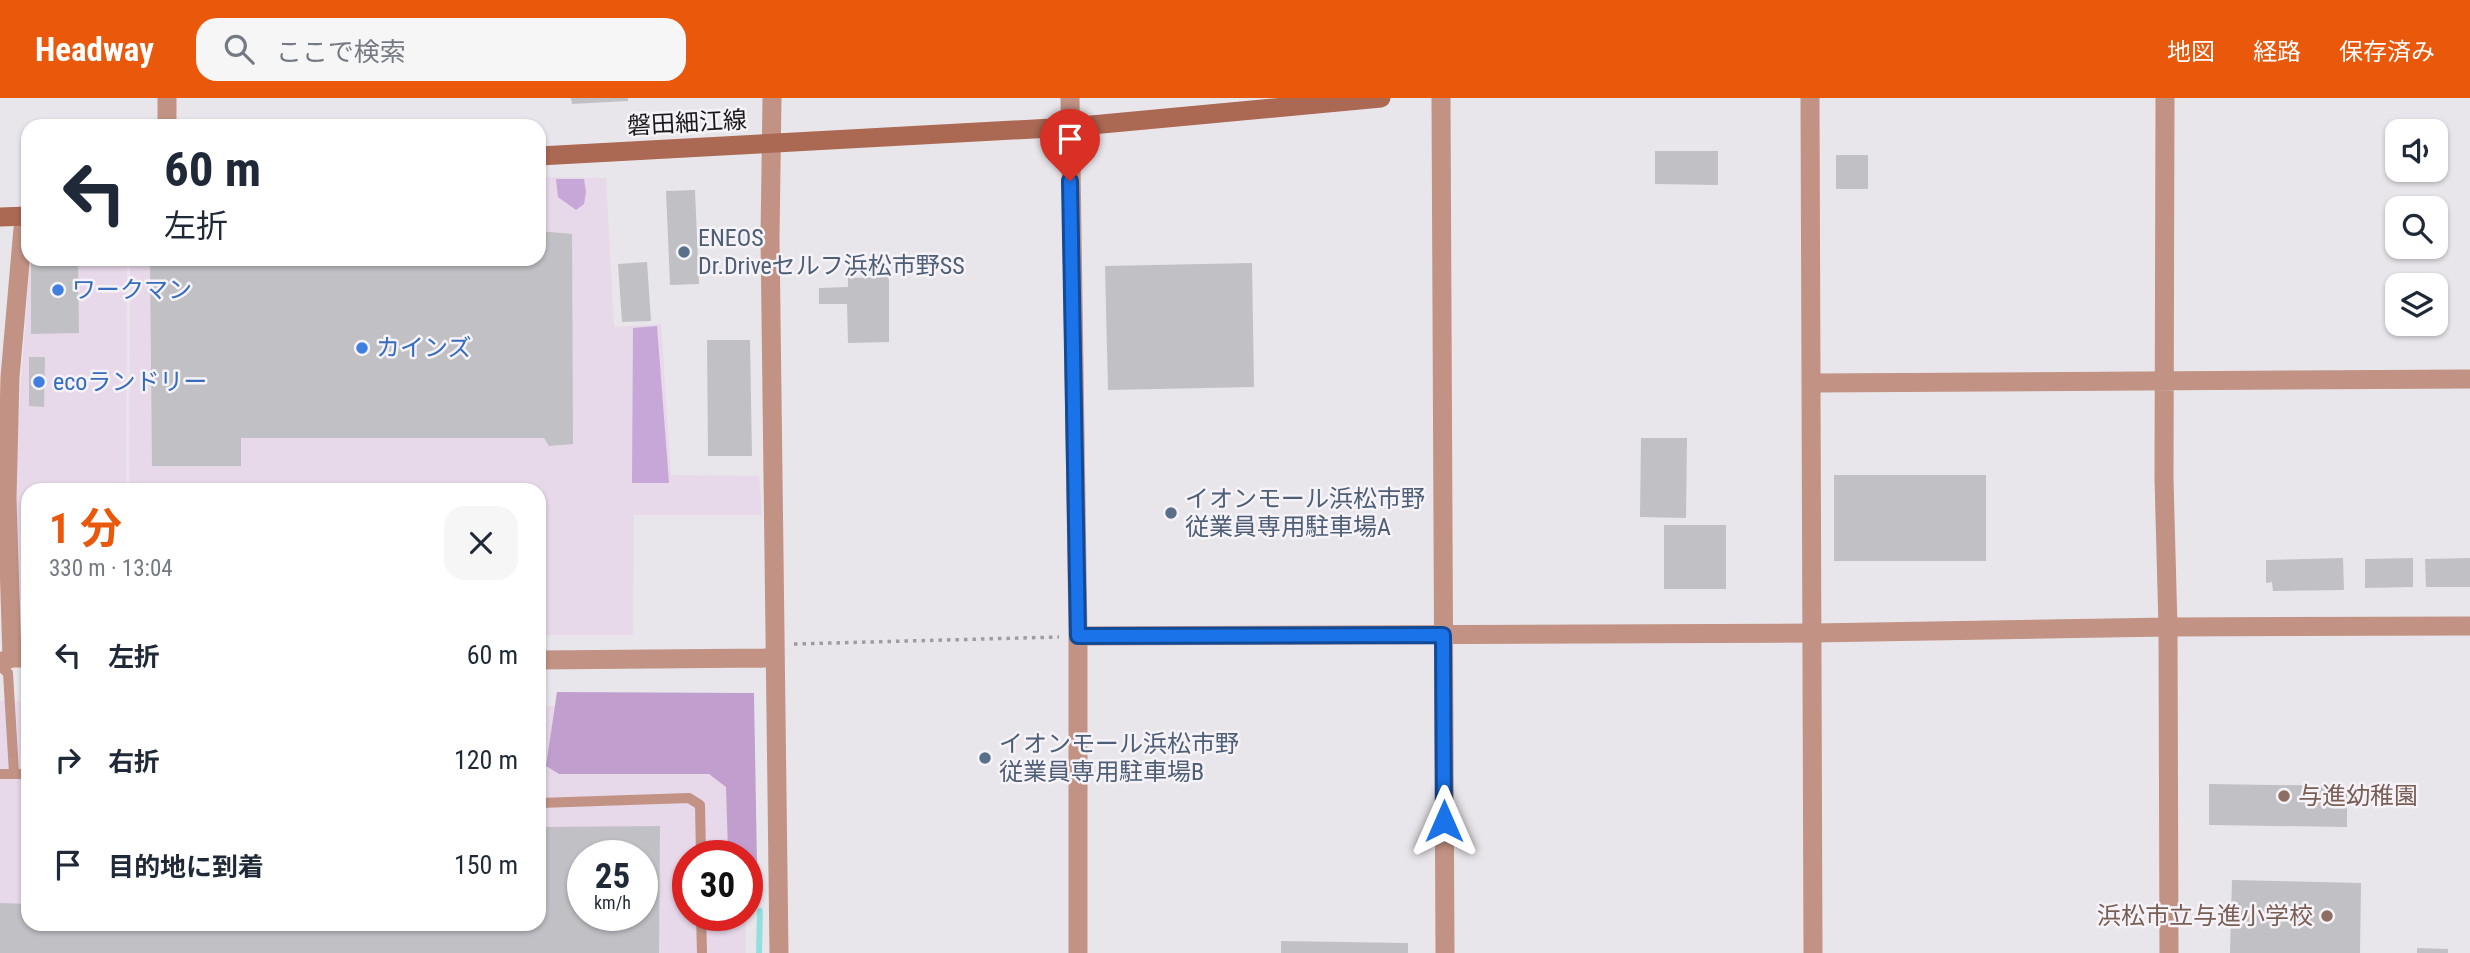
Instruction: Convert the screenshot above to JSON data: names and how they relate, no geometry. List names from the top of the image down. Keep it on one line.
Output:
{"streets":{"main road":["磐田細江線"]},"places":["ENEOS Dr.Driveセルフ浜松市野SS","ワークマン","カインズ","ecoランドリー","イオンモール浜松市野 従業員専用駐車場A","イオンモール浜松市野 従業員専用駐車場B","与進幼稚園","浜松市立与進小学校"],"page":{"header":"Headway","search":"ここで検索","nav":["地図","経路","保存済み"],"turn":["60 m","左折"],"heading":["1 分","330 m · 13:04"],"list":[{"name":"左折","value":"60 m"},{"name":"右折","value":"120 m"},{"name":"目的地に到着","value":"150 m"}],"speed":"25 km/h","limit":"30"}}
